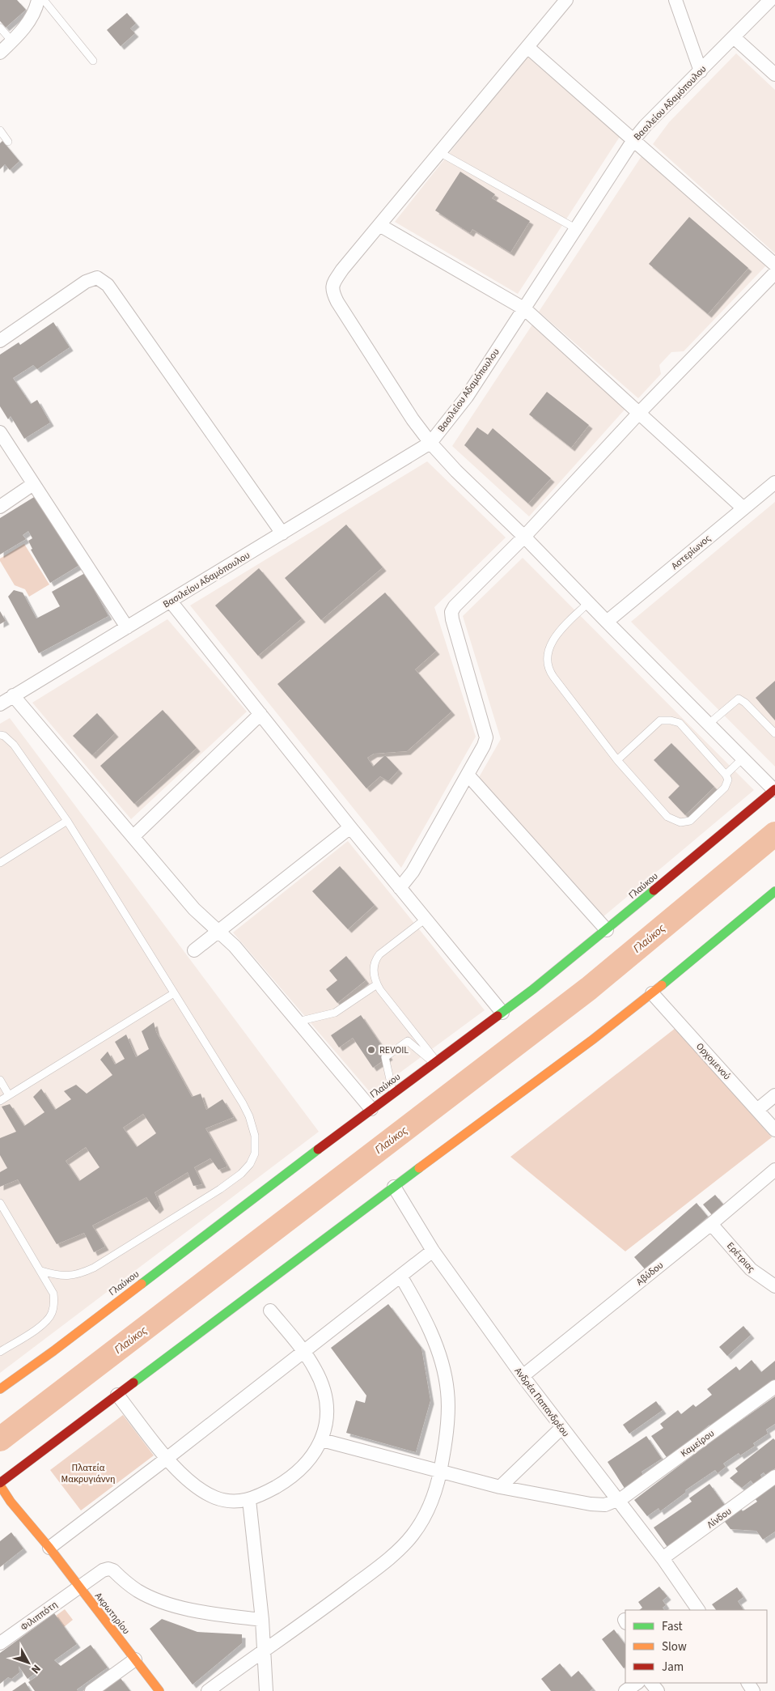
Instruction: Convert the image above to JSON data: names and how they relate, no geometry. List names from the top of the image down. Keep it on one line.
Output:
{"streets":{"main road":["Γλαύκου","Ακρωτηρίου"],"street":["Βασιλείου Αδαμόπουλου","Αστερίωνος","Ορχομενού","Ερέτριας","Αβύδου","Ανδρέα Παπανδρέου","Καμείρου","Λίνδου","Φιλιππότη"]},"crossings":[["Ερέτριας","Αβύδου"],["Αβύδου","Ανδρέα Παπανδρέου"],["Ανδρέα Παπανδρέου","Καμείρου"],["Ανδρέα Παπανδρέου","Λίνδου"],["Ακρωτηρίου","Φιλιππότη"]],"water":["Γλαύκος"],"parks":["Πλατεία Μακρυγιάννη"],"places":["REVOIL"],"legend":["Fast","Slow","Jam"],"north":"bottom right"}
